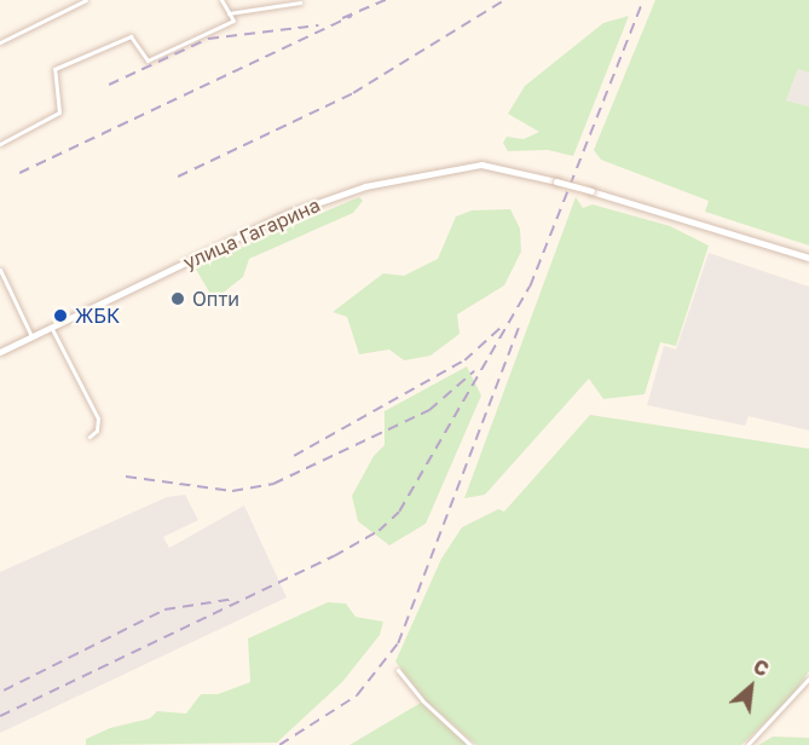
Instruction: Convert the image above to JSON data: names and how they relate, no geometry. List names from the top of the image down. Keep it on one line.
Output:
{"streets":{"main road":["улица Гагарина"]},"places":["Опти","ЖБК"],"north":"top right"}
